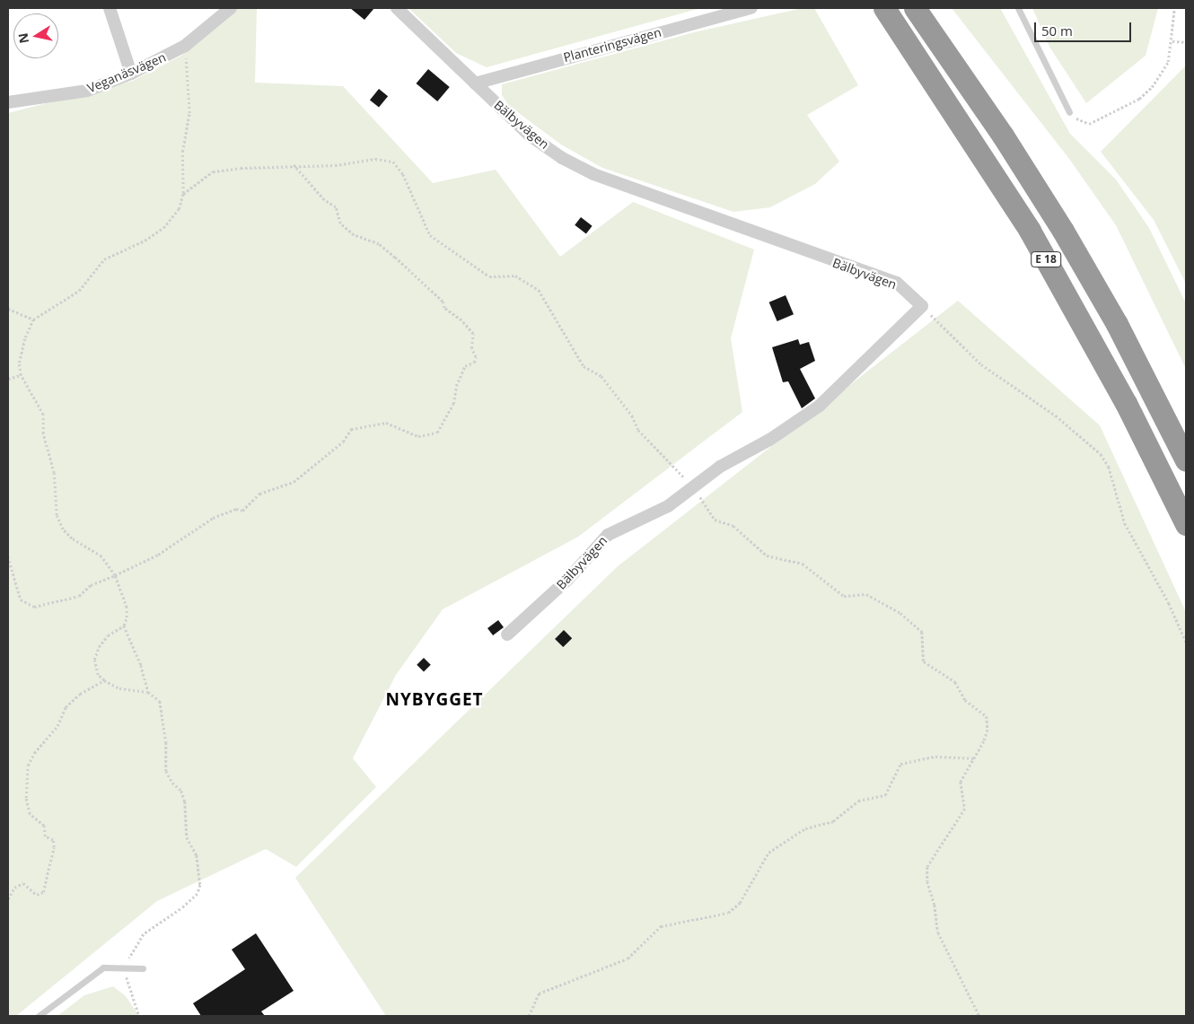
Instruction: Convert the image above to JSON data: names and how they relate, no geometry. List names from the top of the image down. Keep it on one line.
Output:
{"streets":{"highway":["E 18"],"street":["Planteringsvägen","Veganäsvägen","Bälbyvägen"]},"crossings":[["Planteringsvägen","Bälbyvägen"]],"districts":["NYBYGGET"],"scale_bar":"50 m","north":"left"}
